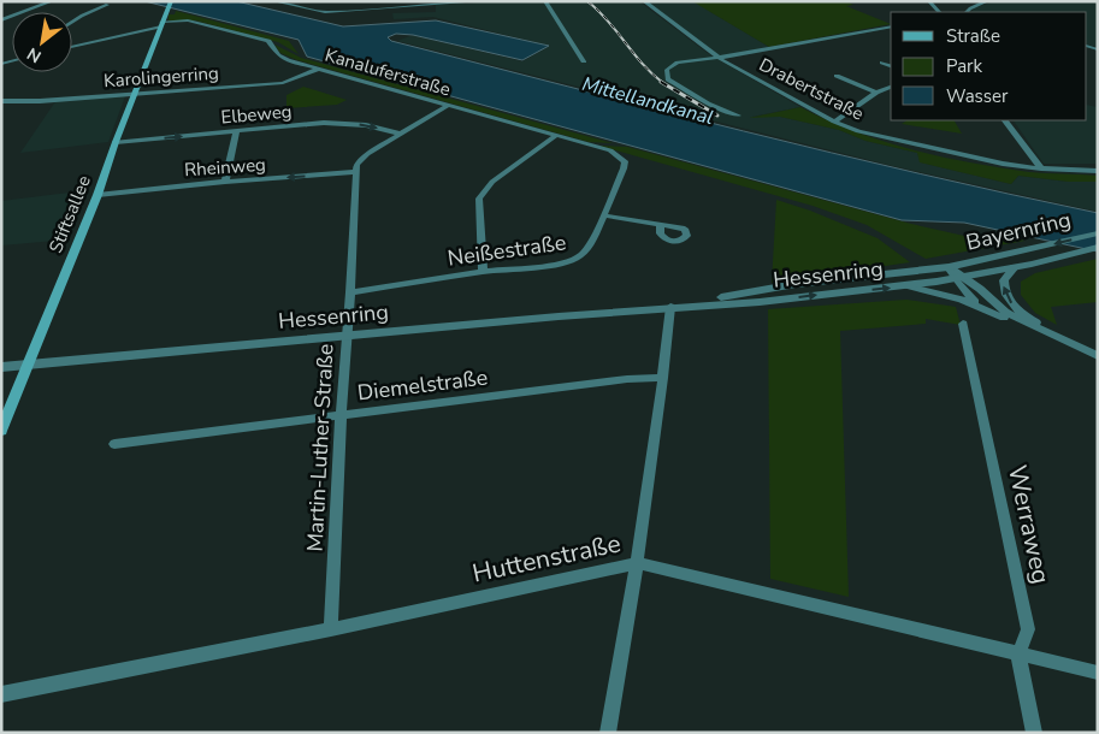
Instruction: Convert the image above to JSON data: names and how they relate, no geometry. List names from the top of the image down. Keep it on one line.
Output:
{"streets":{"main road":["Stiftsallee"],"street":["Kanaluferstraße","Karolingerring","Drabertstraße","Elbeweg","Rheinweg","Bayernring","Neißestraße","Hessenring","Diemelstraße","Martin-Luther-Straße","Werraweg","Huttenstraße"]},"crossings":[["Kanaluferstraße","Karolingerring"],["Kanaluferstraße","Stiftsallee"],["Kanaluferstraße","Neißestraße"],["Karolingerring","Stiftsallee"],["Elbeweg","Stiftsallee"],["Rheinweg","Stiftsallee"],["Rheinweg","Martin-Luther-Straße"],["Stiftsallee","Hessenring"],["Bayernring","Hessenring"],["Neißestraße","Martin-Luther-Straße"],["Hessenring","Martin-Luther-Straße"],["Diemelstraße","Martin-Luther-Straße"],["Martin-Luther-Straße","Huttenstraße"],["Werraweg","Huttenstraße"]],"one_way":["Elbeweg","Rheinweg"],"water":["Mittellandkanal"],"legend":["Straße","Park","Wasser"],"north":"bottom left"}
